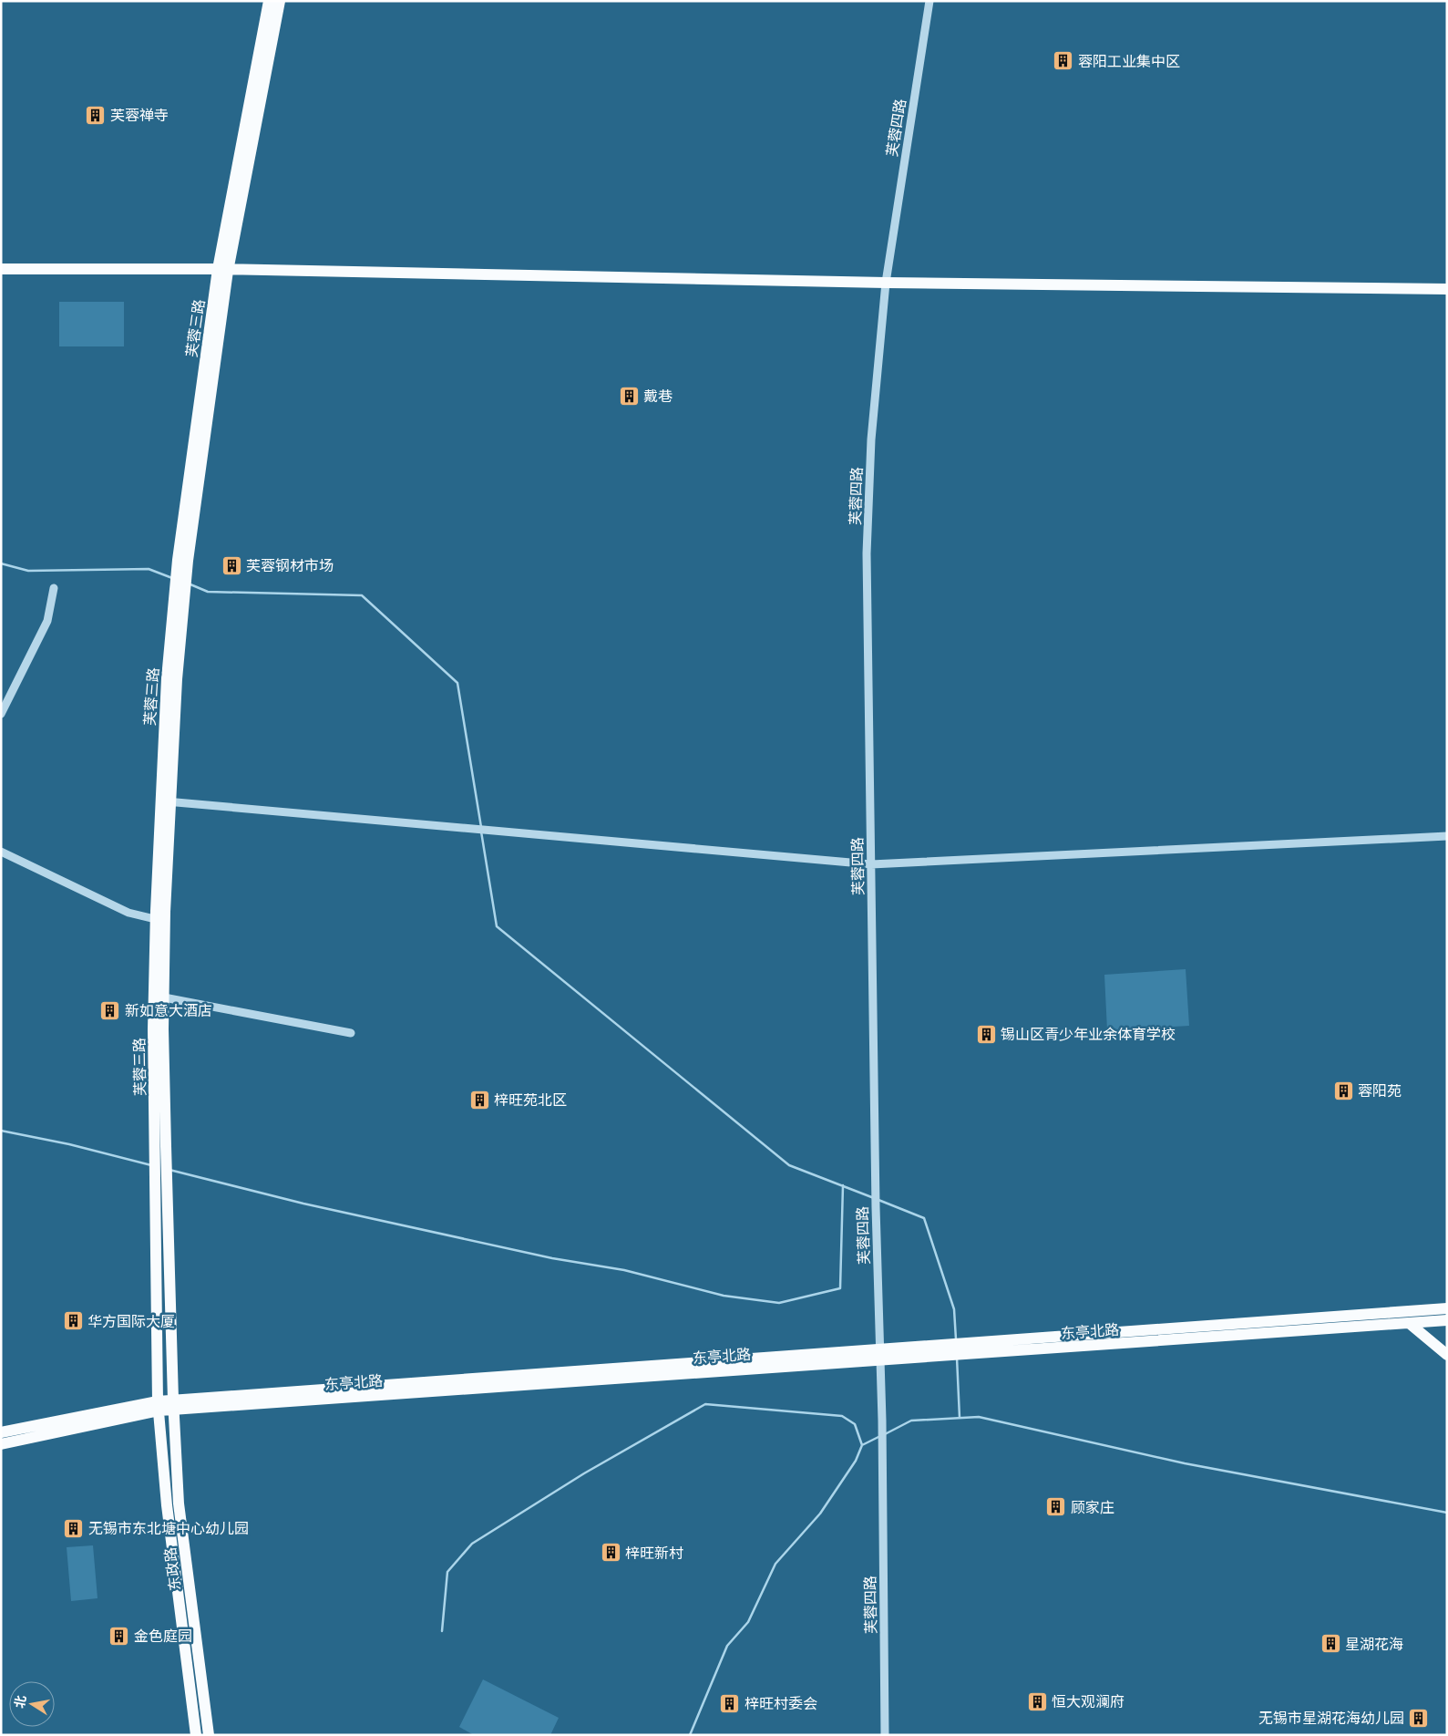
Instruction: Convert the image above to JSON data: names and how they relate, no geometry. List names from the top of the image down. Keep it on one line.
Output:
{"streets":{"main road":["芙蓉三路","东亭北路","东政路"],"street":["芙蓉四路"]},"crossings":[["芙蓉四路","东亭北路"],["芙蓉三路","东亭北路"],["芙蓉三路","东政路"],["东亭北路","东政路"]],"places":{"building":["蓉阳工业集中区","芙蓉禅寺","戴巷","芙蓉钢材市场","新如意大酒店","锡山区青少年业余体育学校","蓉阳苑","梓旺苑北区","华方国际大厦","顾家庄","无锡市东北塘中心幼儿园","梓旺新村","金色庭园","星湖花海","恒大观澜府","梓旺村委会","无锡市星湖花海幼儿园"]},"north":"left"}
